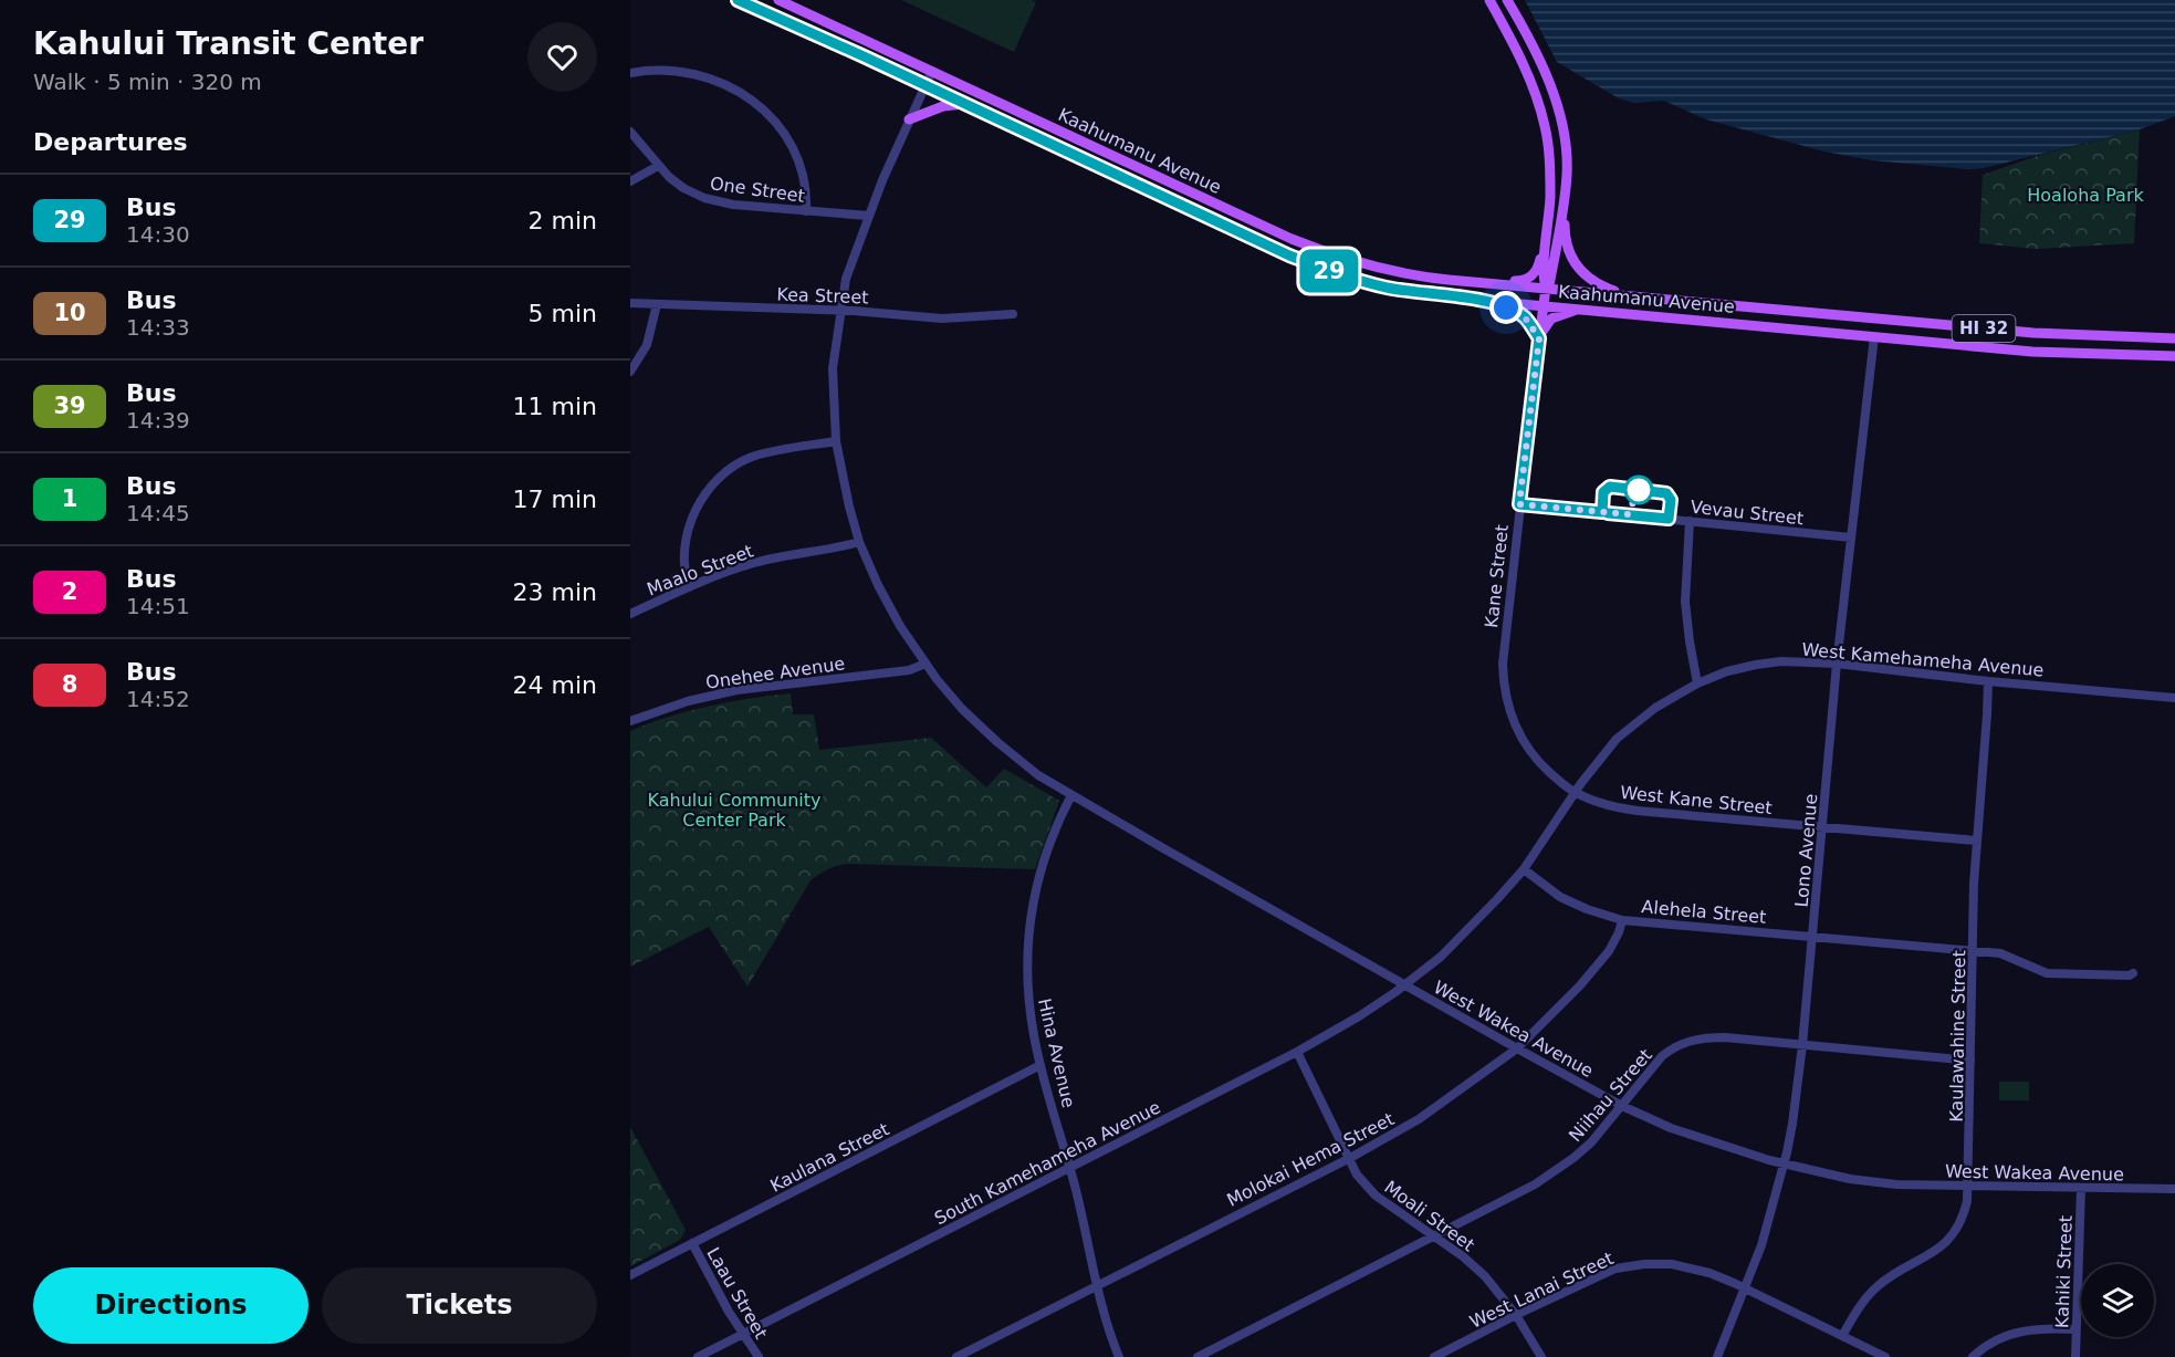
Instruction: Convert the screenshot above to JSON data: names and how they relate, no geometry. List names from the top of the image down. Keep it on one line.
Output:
{"streets":{"main road":["Kaahumanu Avenue","HI 32"],"street":["One Street","Kea Street","Vevau Street","Maalo Street","Kane Street","West Kamehameha Avenue","Onehee Avenue","West Kane Street","Lono Avenue","Alehela Street","West Wakea Avenue","Kaulawahine Street","Hina Avenue","Niihau Street","Kaulana Street","Molokai Hema Street","South Kamehameha Avenue","Moali Street","Kahiki Street","West Lanai Street","Laau Street"]},"crossings":[["Kaahumanu Avenue","Lono Avenue"],["Kaahumanu Avenue","West Wakea Avenue"],["One Street","West Wakea Avenue"],["Kea Street","West Wakea Avenue"],["Vevau Street","Kane Street"],["Vevau Street","Lono Avenue"],["Maalo Street","West Wakea Avenue"],["Kane Street","West Kamehameha Avenue"],["Kane Street","West Kane Street"],["West Kamehameha Avenue","West Kane Street"],["West Kamehameha Avenue","Lono Avenue"],["West Kamehameha Avenue","Alehela Street"],["West Kamehameha Avenue","West Wakea Avenue"],["West Kamehameha Avenue","Kaulawahine Street"],["West Kamehameha Avenue","South Kamehameha Avenue"],["Onehee Avenue","West Wakea Avenue"],["West Kane Street","Lono Avenue"],["West Kane Street","Kaulawahine Street"],["Lono Avenue","Alehela Street"],["Lono Avenue","West Wakea Avenue"],["Lono Avenue","Niihau Street"],["Lono Avenue","West Lanai Street"],["Alehela Street","Kaulawahine Street"],["Alehela Street","Molokai Hema Street"],["West Wakea Avenue","Kaulawahine Street"],["West Wakea Avenue","Hina Avenue"],["West Wakea Avenue","Niihau Street"],["West Wakea Avenue","Molokai Hema Street"],["West Wakea Avenue","South Kamehameha Avenue"],["West Wakea Avenue","Kahiki Street"],["Kaulawahine Street","Niihau Street"],["Kaulawahine Street","West Lanai Street"],["Hina Avenue","Kaulana Street"],["Hina Avenue","Molokai Hema Street"],["Hina Avenue","South Kamehameha Avenue"],["Niihau Street","Moali Street"],["Kaulana Street","Laau Street"],["Molokai Hema Street","Moali Street"],["South Kamehameha Avenue","Moali Street"],["South Kamehameha Avenue","Laau Street"],["Moali Street","West Lanai Street"]],"parks":["Hoaloha Park","Kahului Community Center Park"],"lines":["bus line 29"],"page":{"heading":[["Kahului Transit Center","Walk · 5 min · 320 m"],"Departures"],"on_map":"29","list":[{"mark":"29","name":"Bus","note":"14:30","value":"2 min"},{"mark":"10","name":"Bus","note":"14:33","value":"5 min"},{"mark":"39","name":"Bus","note":"14:39","value":"11 min"},{"mark":"1","name":"Bus","note":"14:45","value":"17 min"},{"mark":"2","name":"Bus","note":"14:51","value":"23 min"},{"mark":"8","name":"Bus","note":"14:52","value":"24 min"}],"buttons":["Directions","Tickets"]}}
